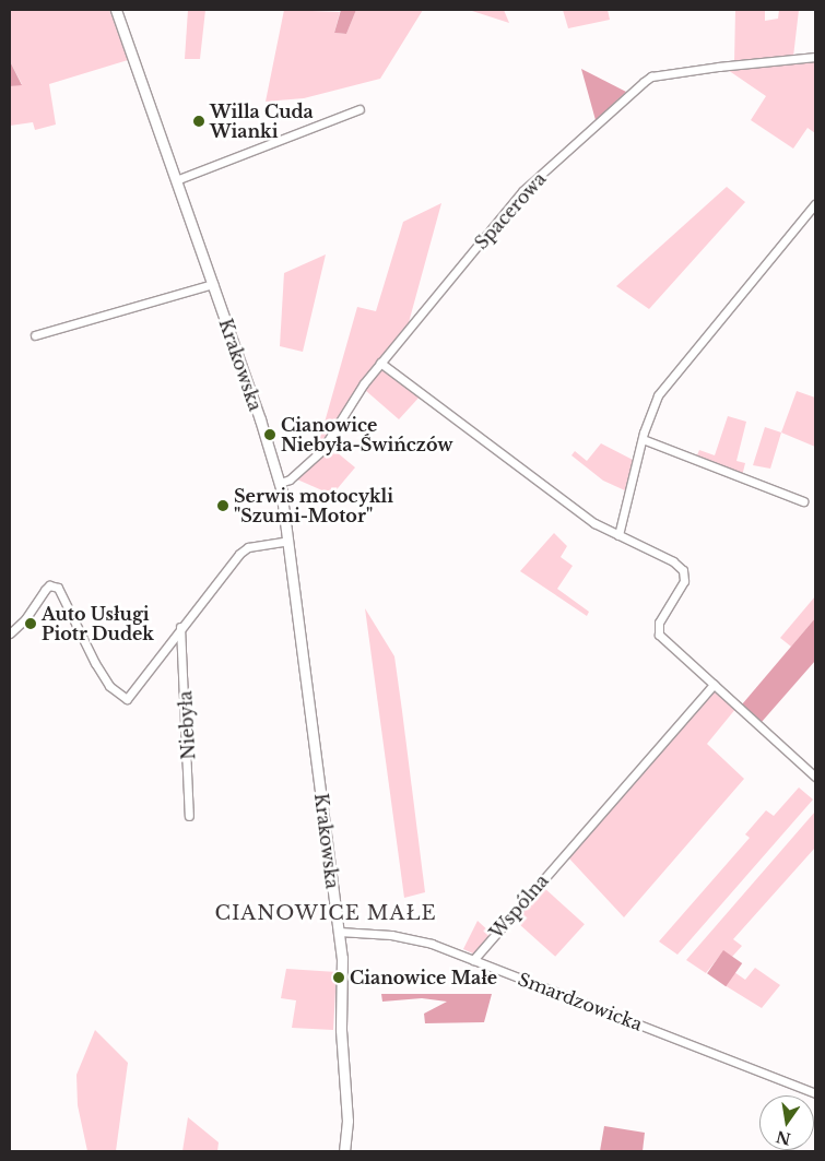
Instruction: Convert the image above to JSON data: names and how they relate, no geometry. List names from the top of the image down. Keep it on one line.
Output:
{"streets":{"main road":["Krakowska"],"street":["Spacerowa","Niebyła","Wspólna","Smardzowicka"]},"crossings":[["Spacerowa","Krakowska"],["Krakowska","Smardzowicka"],["Wspólna","Smardzowicka"]],"districts":["CIANOWICE MAŁE"],"places":["Willa Cuda Wianki","Cianowice Niebyła-Świńczów","Serwis motocykli \"Szumi-Motor\"","Auto Usługi Piotr Dudek","Cianowice Małe"],"north":"bottom"}
